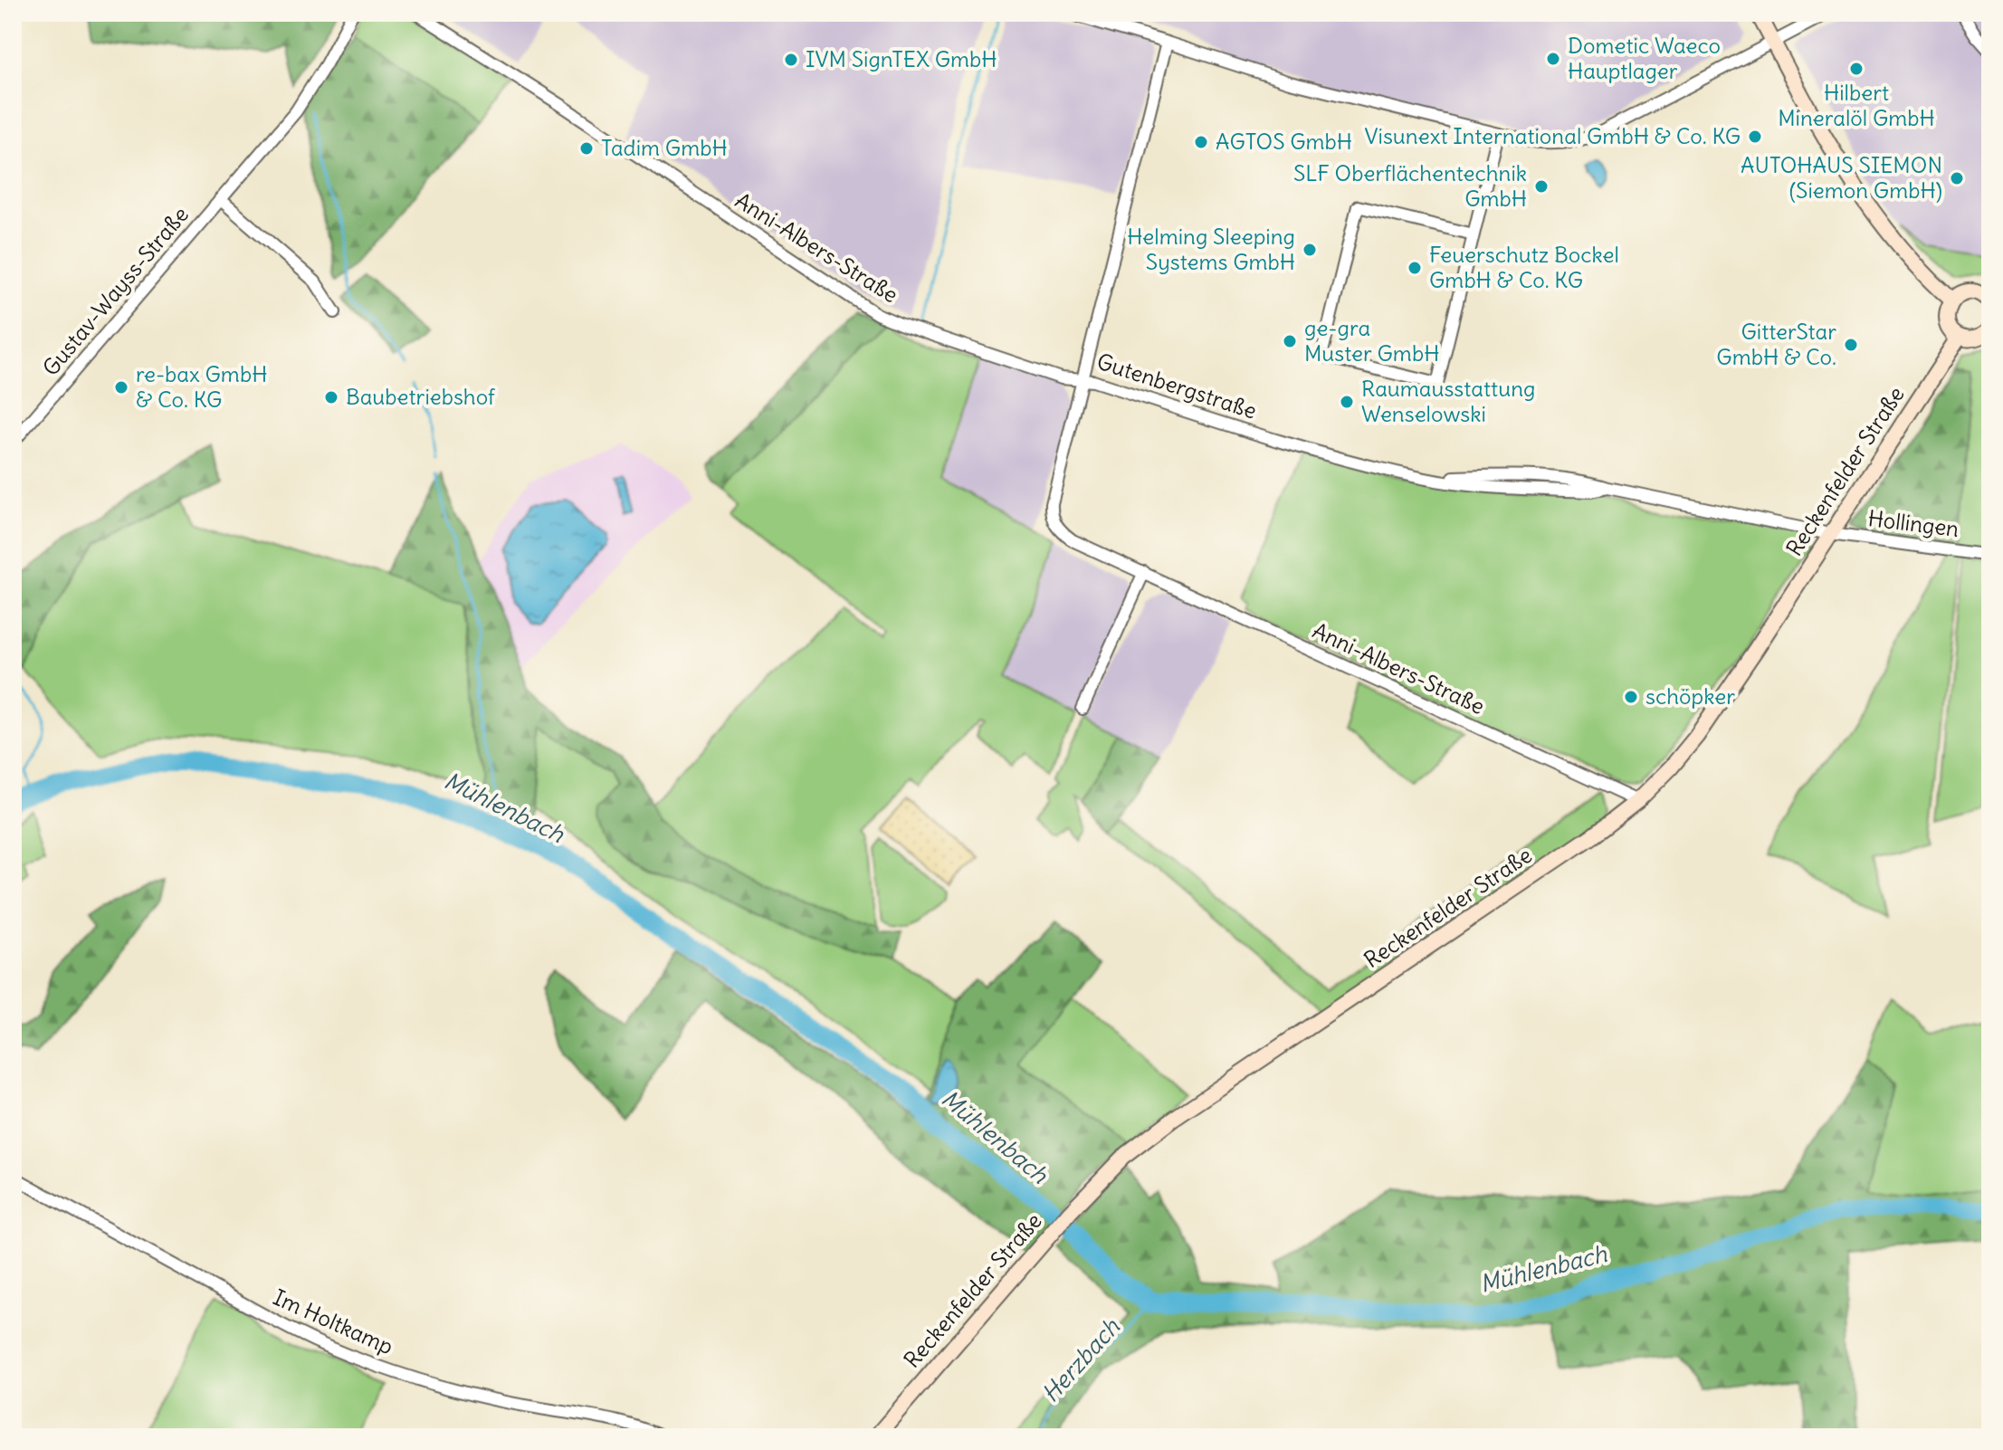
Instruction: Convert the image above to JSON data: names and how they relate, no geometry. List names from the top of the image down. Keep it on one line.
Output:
{"streets":{"street":["Anni-Albers-Straße","Gustav-Wayss-Straße","Gutenbergstraße","Reckenfelder Straße","Hollingen","Im Holtkamp"]},"crossings":[["Anni-Albers-Straße","Gutenbergstraße"],["Anni-Albers-Straße","Reckenfelder Straße"],["Gutenbergstraße","Reckenfelder Straße"],["Gutenbergstraße","Hollingen"],["Reckenfelder Straße","Hollingen"]],"water":["Mühlenbach","Herzbach"],"places":["Dometic Waeco Hauptlager","IVM SignTEX GmbH","Hilbert Mineralöl GmbH","Visunext International GmbH & Co. KG","AGTOS GmbH","Tadim GmbH","AUTOHAUS SIEMON (Siemon GmbH)","SLF Oberflächentechnik GmbH","Helming Sleeping Systems GmbH","Feuerschutz Bockel GmbH & Co. KG","ge-gra Muster GmbH","GitterStar GmbH & Co.","re-bax GmbH & Co. KG","Baubetriebshof","Raumausstattung Wenselowski","schöpker"]}
